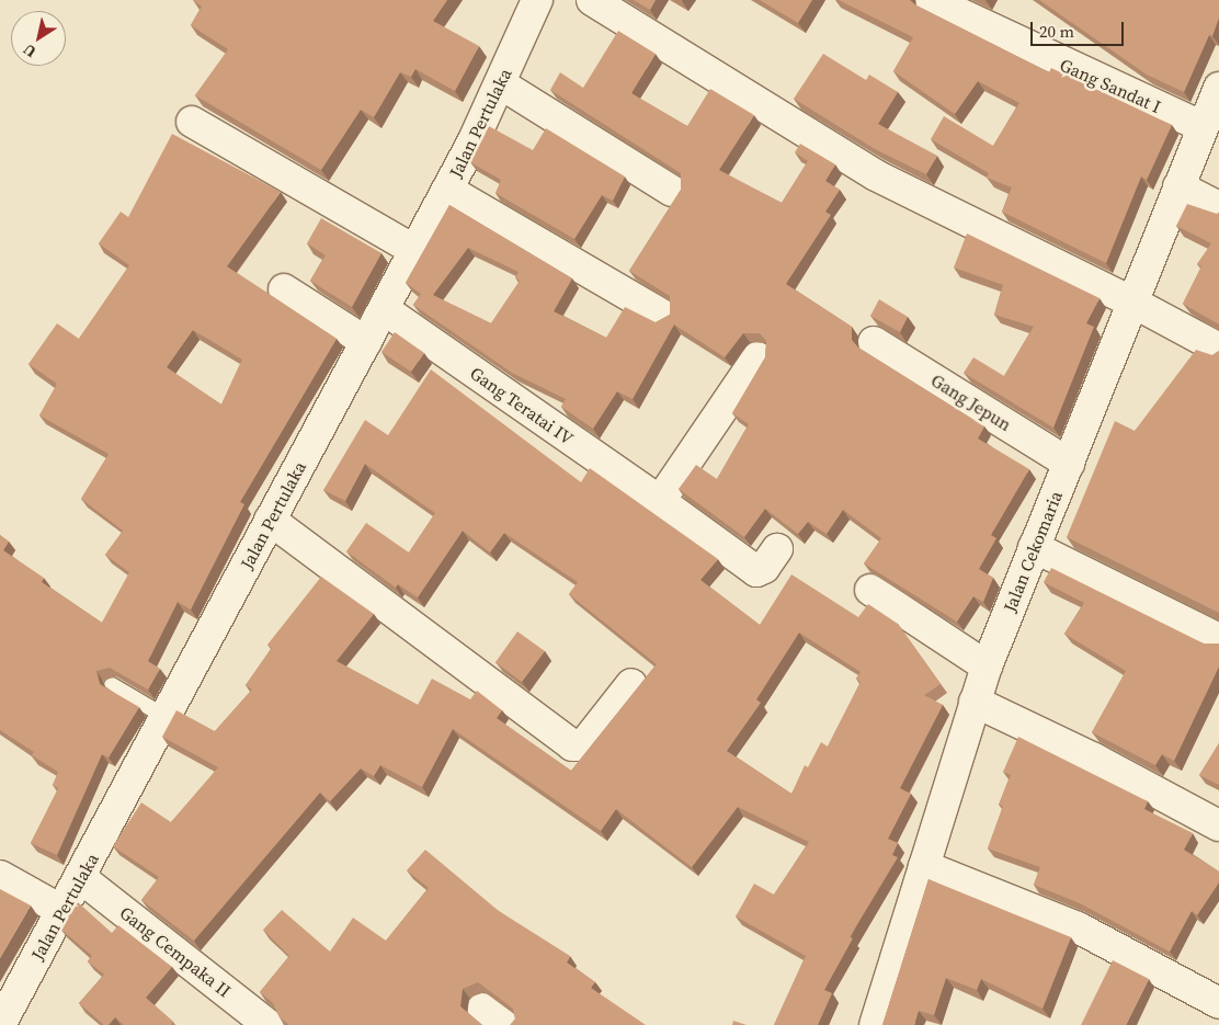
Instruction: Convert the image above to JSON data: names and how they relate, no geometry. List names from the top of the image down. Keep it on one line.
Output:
{"streets":{"street":["Gang Sandat I","Jalan Pertulaka","Gang Jepun","Gang Teratai IV","Jalan Cekomaria","Gang Cempaka II"]},"crossings":[["Gang Sandat I","Jalan Cekomaria"],["Jalan Pertulaka","Gang Teratai IV"],["Jalan Pertulaka","Gang Cempaka II"],["Gang Jepun","Jalan Cekomaria"]],"scale_bar":"20 m","north":"bottom left"}
